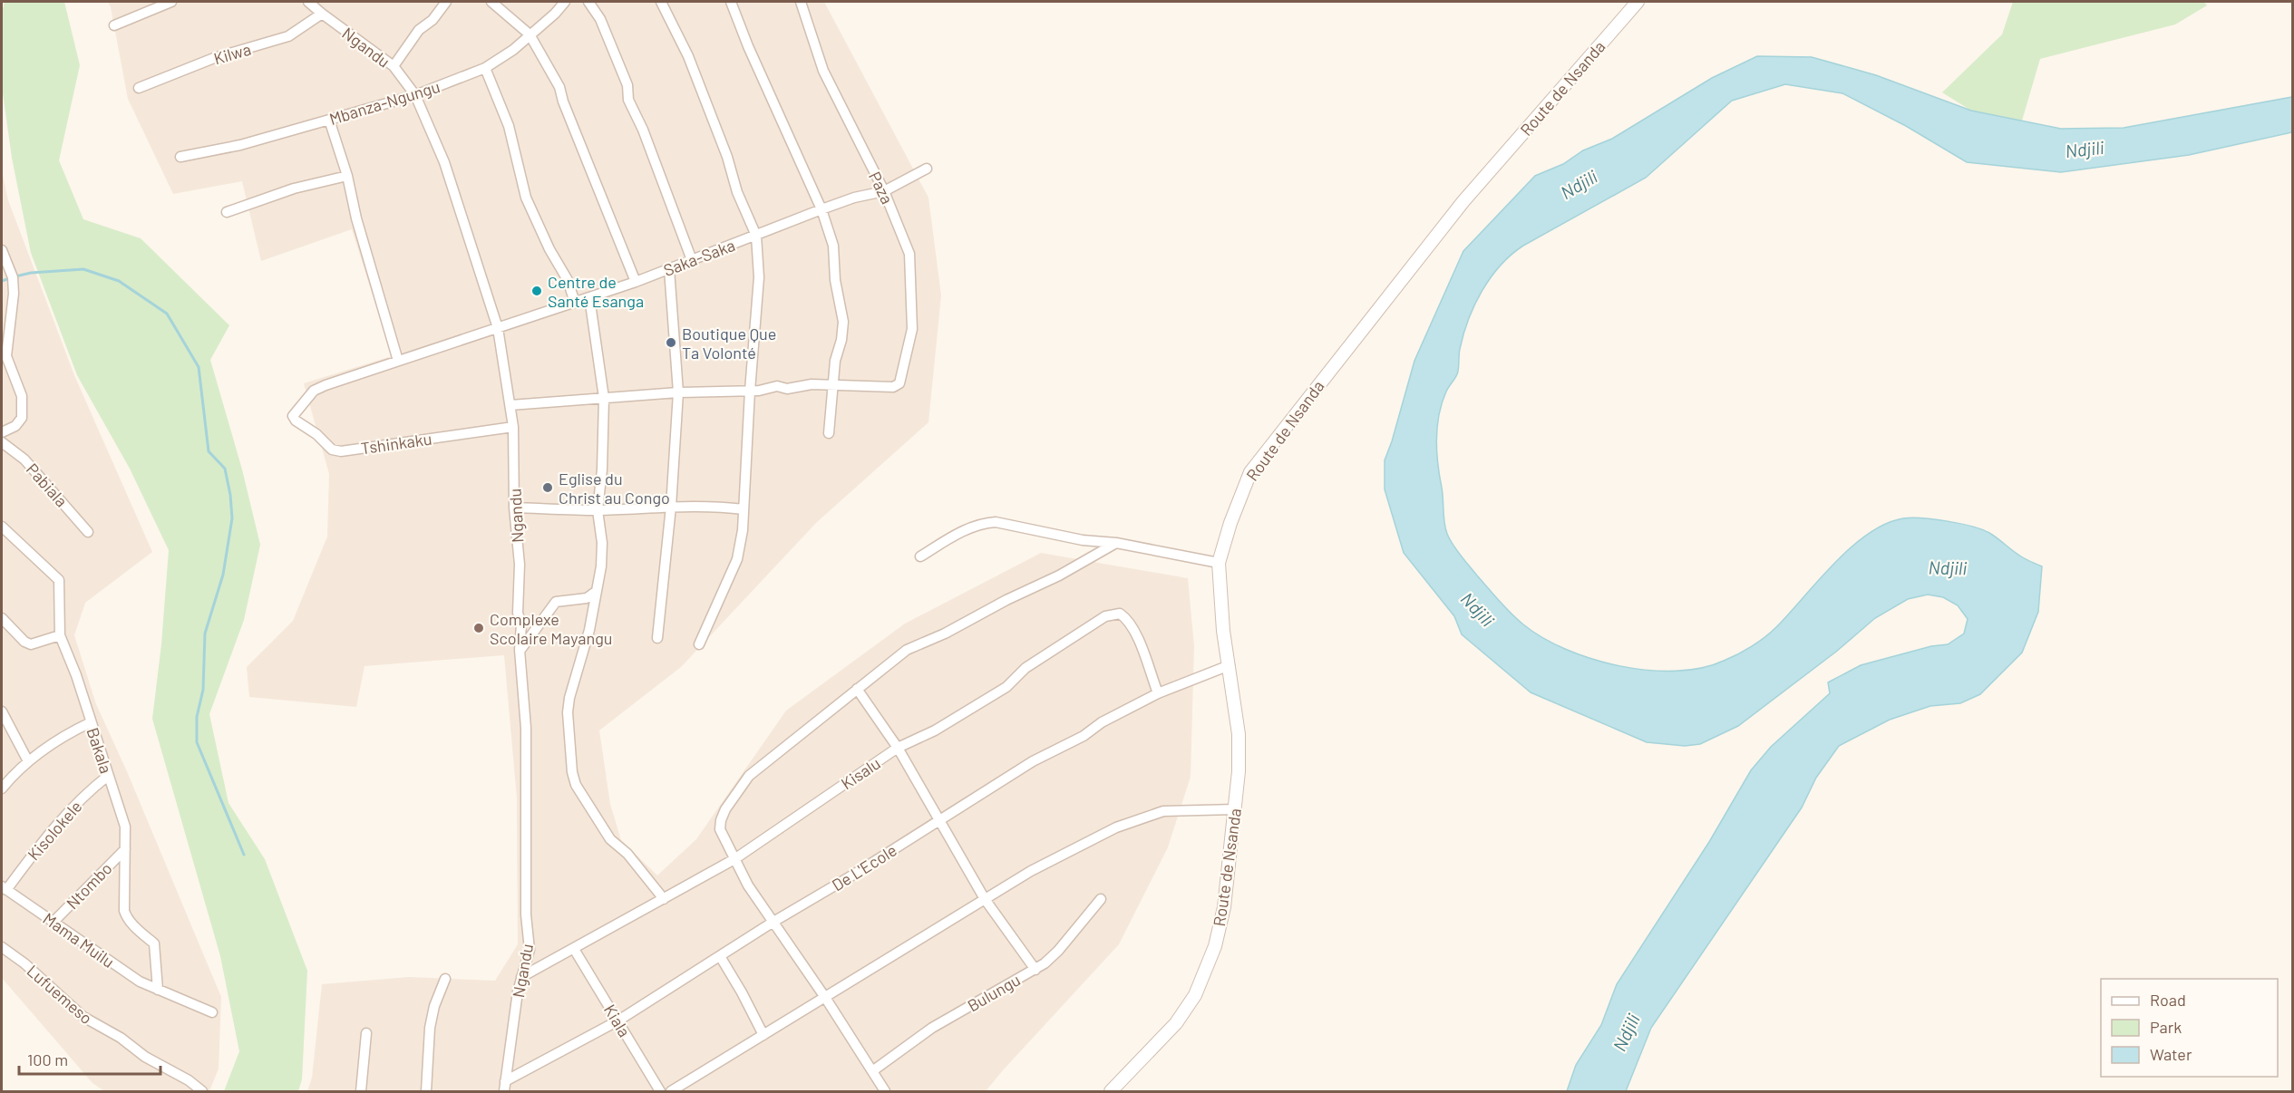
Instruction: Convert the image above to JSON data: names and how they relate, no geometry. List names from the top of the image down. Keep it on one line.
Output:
{"streets":{"street":["Ngandu","Kilwa","Route de Nsanda","Mbanza-Ngungu","Paza","Saka-Saka","Tshinkaku","Pabiala","Bakala","Kisalu","Kisolokele","De L'Ecole","Ntombo","Mama Muilu","Bulungu","Lufuemeso","Kiala"]},"crossings":[["Ngandu","Kilwa"],["Ngandu","Mbanza-Ngungu"],["Ngandu","Saka-Saka"],["Ngandu","Tshinkaku"],["Ngandu","Kisalu"],["Ngandu","De L'Ecole"],["Route de Nsanda","De L'Ecole"],["Paza","Saka-Saka"],["Saka-Saka","Tshinkaku"],["Bakala","Kisolokele"],["Bakala","Ntombo"],["Bakala","Mama Muilu"],["Kisalu","De L'Ecole"],["Kisalu","Kiala"],["Kisolokele","Mama Muilu"],["De L'Ecole","Kiala"],["Ntombo","Mama Muilu"]],"water":["Ndjili"],"places":["Centre de Santé Esanga","Boutique Que Ta Volonté","Eglise du Christ au Congo","Complexe Scolaire Mayangu"],"legend":["Road","Park","Water"],"scale_bar":"100 m"}
